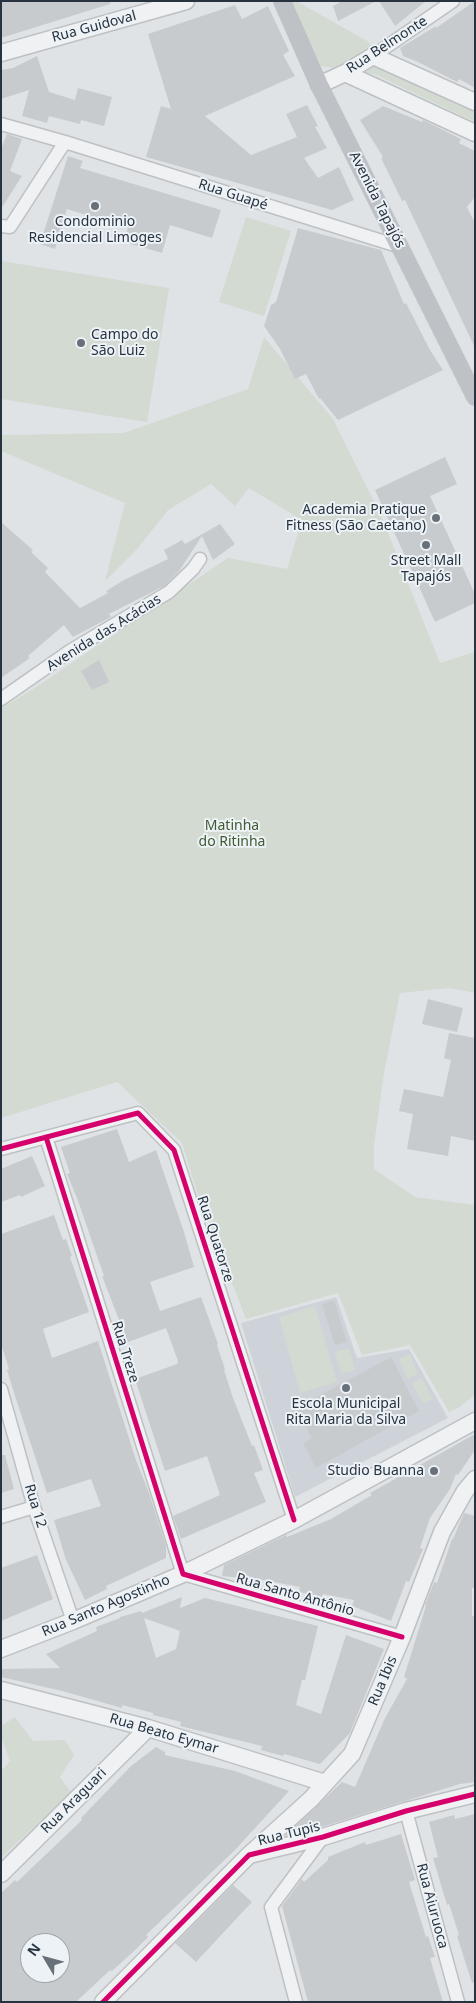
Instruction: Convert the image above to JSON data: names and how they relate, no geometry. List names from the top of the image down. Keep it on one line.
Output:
{"streets":{"main road":["Avenida Tapajós"],"street":["Rua Guidoval","Rua Belmonte","Rua Guapé","Avenida das Acácias","Rua Quatorze","Rua Treze","Rua 12","Rua Santo Antônio","Rua Santo Agostinho","Rua Ibis","Rua Beato Eymar","Rua Araguari","Rua Tupis","Rua Aiuruoca"]},"crossings":[["Rua Belmonte","Avenida Tapajós"],["Rua Guapé","Avenida Tapajós"],["Rua Quatorze","Rua Treze"],["Rua Quatorze","Rua Santo Agostinho"],["Rua Treze","Rua Santo Antônio"],["Rua Treze","Rua Santo Agostinho"],["Rua 12","Rua Santo Agostinho"],["Rua Santo Antônio","Rua Santo Agostinho"],["Rua Santo Antônio","Rua Ibis"],["Rua Ibis","Rua Beato Eymar"],["Rua Ibis","Rua Tupis"],["Rua Beato Eymar","Rua Araguari"],["Rua Tupis","Rua Aiuruoca"]],"parks":["Matinha do Ritinha"],"places":["Condominio Residencial Limoges","Campo do São Luiz","Academia Pratique Fitness (São Caetano)","Street Mall Tapajós","Escola Municipal Rita Maria da Silva","Studio Buanna"],"north":"top left"}
